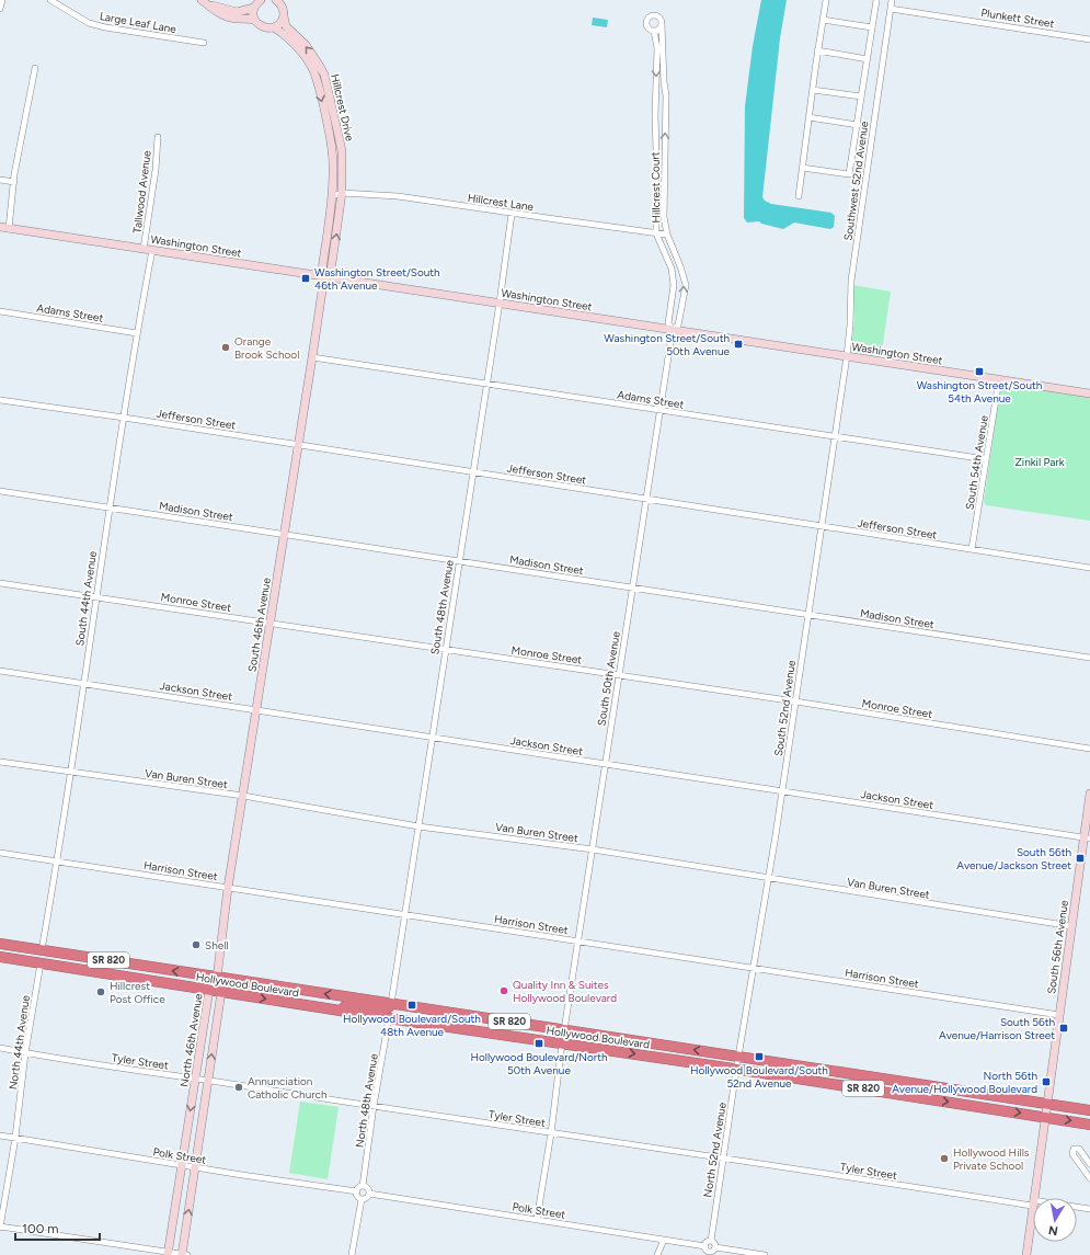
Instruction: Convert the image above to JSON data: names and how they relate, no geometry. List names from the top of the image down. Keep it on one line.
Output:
{"streets":{"highway":["SR 820","Hollywood Boulevard"],"street":["Plunkett Street","Large Leaf Lane","Hillcrest Drive","Southwest 52nd Avenue","Hillcrest Court","Tallwood Avenue","Hillcrest Lane","Washington Street","Adams Street","Jefferson Street","South 54th Avenue","Madison Street","South 44th Avenue","Monroe Street","South 48th Avenue","South 46th Avenue","South 50th Avenue","Jackson Street","South 52nd Avenue","Van Buren Street","Harrison Street","South 56th Avenue","North 46th Avenue","North 44th Avenue","Tyler Street","North 48th Avenue","North 52nd Avenue","Polk Street"]},"crossings":[["Plunkett Street","Southwest 52nd Avenue"],["Hillcrest Drive","Hillcrest Lane"],["Hillcrest Drive","South 46th Avenue"],["Southwest 52nd Avenue","Washington Street"],["Southwest 52nd Avenue","South 52nd Avenue"],["Hillcrest Court","Hillcrest Lane"],["Hillcrest Court","Washington Street"],["Hillcrest Court","South 50th Avenue"],["Tallwood Avenue","Washington Street"],["Tallwood Avenue","South 44th Avenue"],["Hillcrest Lane","South 48th Avenue"],["Hillcrest Lane","South 46th Avenue"],["Washington Street","South 54th Avenue"],["Washington Street","South 44th Avenue"],["Washington Street","South 48th Avenue"],["Washington Street","South 46th Avenue"],["Washington Street","South 50th Avenue"],["Washington Street","South 52nd Avenue"],["Adams Street","South 54th Avenue"],["Adams Street","South 44th Avenue"],["Adams Street","South 48th Avenue"],["Adams Street","South 46th Avenue"],["Adams Street","South 50th Avenue"],["Adams Street","South 52nd Avenue"],["Jefferson Street","South 54th Avenue"],["Jefferson Street","South 44th Avenue"],["Jefferson Street","South 48th Avenue"],["Jefferson Street","South 46th Avenue"],["Jefferson Street","South 50th Avenue"],["Jefferson Street","South 52nd Avenue"],["Madison Street","South 44th Avenue"],["Madison Street","South 48th Avenue"],["Madison Street","South 46th Avenue"],["Madison Street","South 50th Avenue"],["Madison Street","South 52nd Avenue"],["South 44th Avenue","Monroe Street"],["South 44th Avenue","Jackson Street"],["South 44th Avenue","Van Buren Street"],["South 44th Avenue","Harrison Street"],["South 44th Avenue","Hollywood Boulevard"],["Monroe Street","South 48th Avenue"],["Monroe Street","South 46th Avenue"],["Monroe Street","South 50th Avenue"],["Monroe Street","South 52nd Avenue"],["South 48th Avenue","Jackson Street"],["South 48th Avenue","Van Buren Street"],["South 48th Avenue","Harrison Street"],["South 48th Avenue","Hollywood Boulevard"],["South 46th Avenue","Jackson Street"],["South 46th Avenue","Van Buren Street"],["South 46th Avenue","Harrison Street"],["South 46th Avenue","Hollywood Boulevard"],["South 46th Avenue","North 46th Avenue"],["South 50th Avenue","Jackson Street"],["South 50th Avenue","Van Buren Street"],["South 50th Avenue","Harrison Street"],["South 50th Avenue","Hollywood Boulevard"],["Jackson Street","South 52nd Avenue"],["Jackson Street","South 56th Avenue"],["South 52nd Avenue","Van Buren Street"],["South 52nd Avenue","Harrison Street"],["South 52nd Avenue","Hollywood Boulevard"],["South 52nd Avenue","North 52nd Avenue"],["Van Buren Street","South 56th Avenue"],["Harrison Street","South 56th Avenue"],["South 56th Avenue","Hollywood Boulevard"],["South 56th Avenue","Tyler Street"],["Hollywood Boulevard","North 46th Avenue"],["Hollywood Boulevard","North 44th Avenue"],["Hollywood Boulevard","North 48th Avenue"],["Hollywood Boulevard","North 52nd Avenue"],["North 46th Avenue","Tyler Street"],["North 46th Avenue","Polk Street"],["North 44th Avenue","Tyler Street"],["North 44th Avenue","Polk Street"],["Tyler Street","North 48th Avenue"],["Tyler Street","North 52nd Avenue"],["North 48th Avenue","Polk Street"],["North 52nd Avenue","Polk Street"]],"parks":["Zinkil Park"],"places":{"transit":["Washington Street/South 46th Avenue","Washington Street/South 50th Avenue","Washington Street/South 54th Avenue","South 56th Avenue/Jackson Street","Hollywood Boulevard/South 48th Avenue","South 56th Avenue/Harrison Street","Hollywood Boulevard/North 50th Avenue","Hollywood Boulevard/South 52nd Avenue","North 56th Avenue/Hollywood Boulevard"],"other":["Orange Brook School","Shell","Quality Inn & Suites Hollywood Boulevard","Hillcrest Post Office","Annunciation Catholic Church","Hollywood Hills Private School"]},"scale_bar":"100 m","north":"bottom"}
